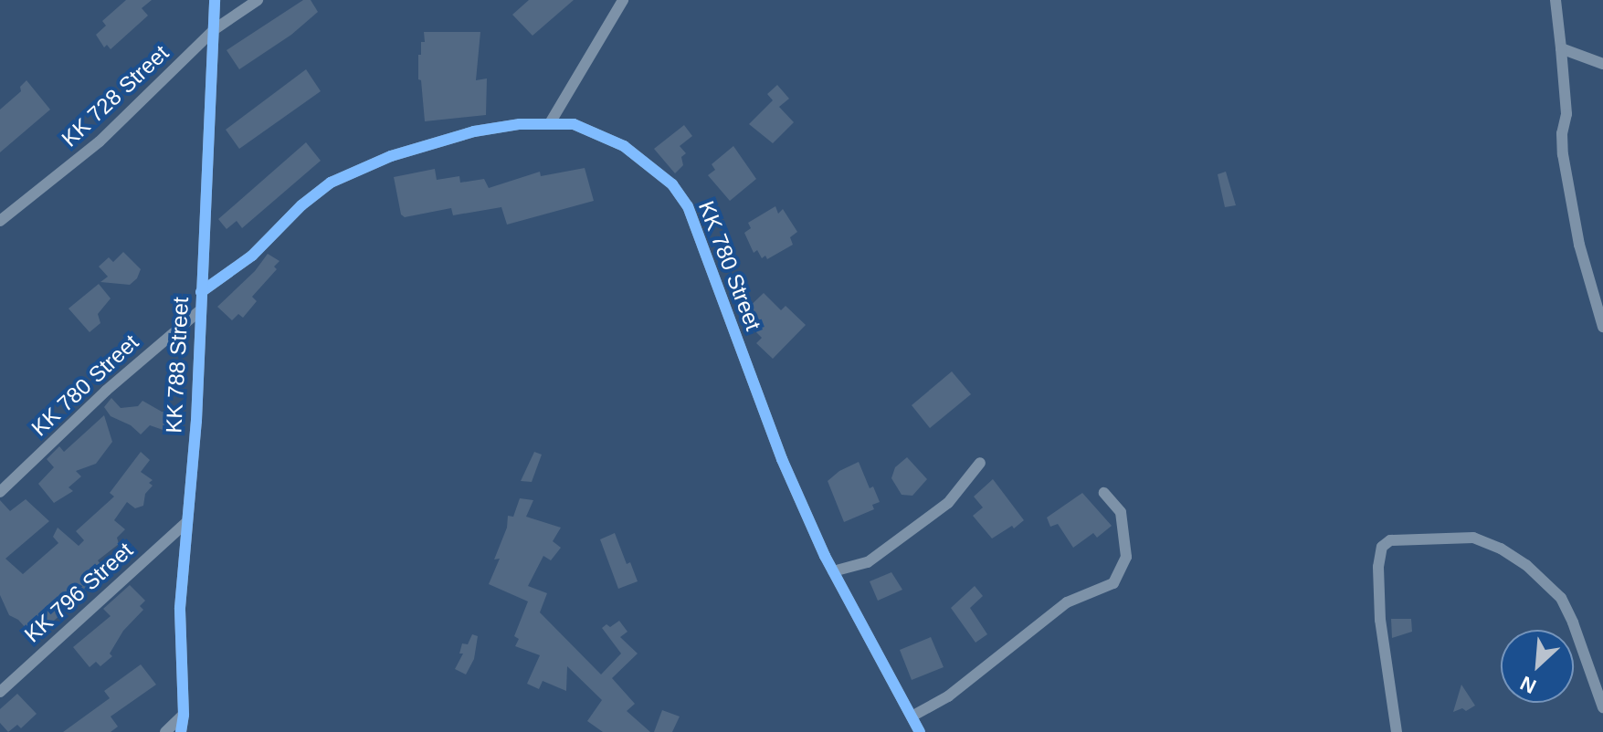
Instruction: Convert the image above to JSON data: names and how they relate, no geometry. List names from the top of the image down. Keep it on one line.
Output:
{"streets":{"street":["KK 728 Street","KK 780 Street","KK 788 Street","KK 796 Street"]},"crossings":[["KK 728 Street","KK 788 Street"],["KK 780 Street","KK 788 Street"],["KK 788 Street","KK 796 Street"]],"north":"bottom left"}
